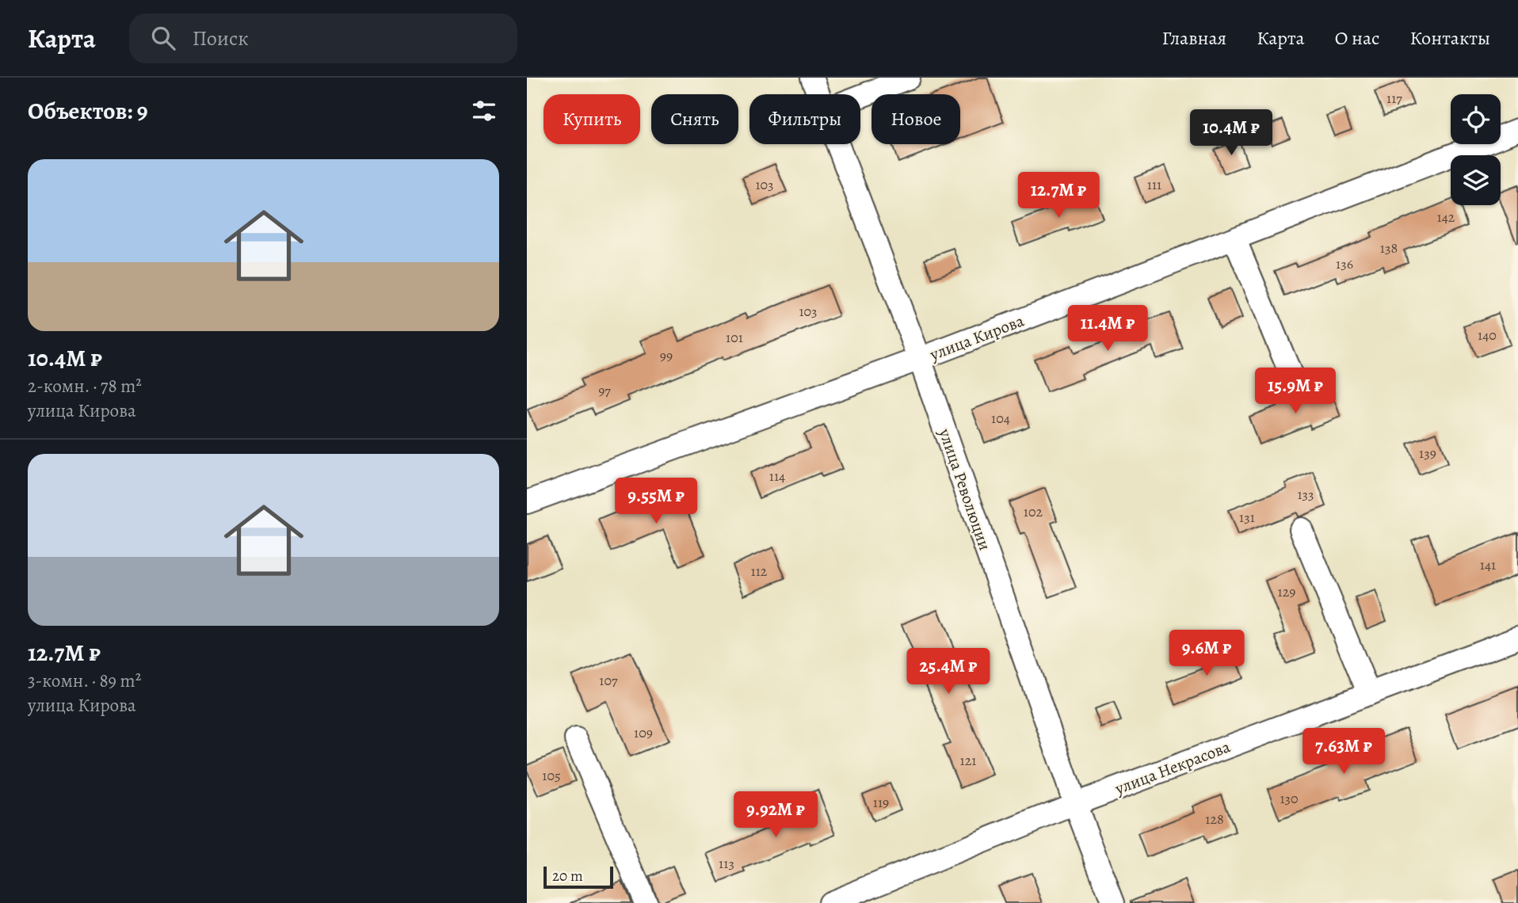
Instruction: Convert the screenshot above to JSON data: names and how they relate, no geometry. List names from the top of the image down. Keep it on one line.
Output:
{"streets":{"street":["улица Кирова","улица Революции","улица Некрасова"]},"crossings":[["улица Кирова","улица Революции"],["улица Революции","улица Некрасова"]],"house_numbers":["117","103","111","142","138","136","103","140","101","99","97","104","139","114","133","102","131","141","112","129","107","109","121","105","130","119","128","113"],"scale_bar":"20 m","page":{"header":"Карта","search":"Поиск","nav":["Главная","Карта","О нас","Контакты"],"heading":"Объектов: 9","chip":["Купить","Снять","Фильтры","Новое"],"price":["10.4M ₽","12.7M ₽","11.4M ₽","15.9M ₽","9.55M ₽","9.6M ₽","25.4M ₽","7.63M ₽","9.92M ₽"],"list":[{"name":"10.4M ₽","note":"2-комн. · 78 m² · улица Кирова"},{"name":"12.7M ₽","note":"3-комн. · 89 m² · улица Кирова"}],"scale":"20 m"}}
